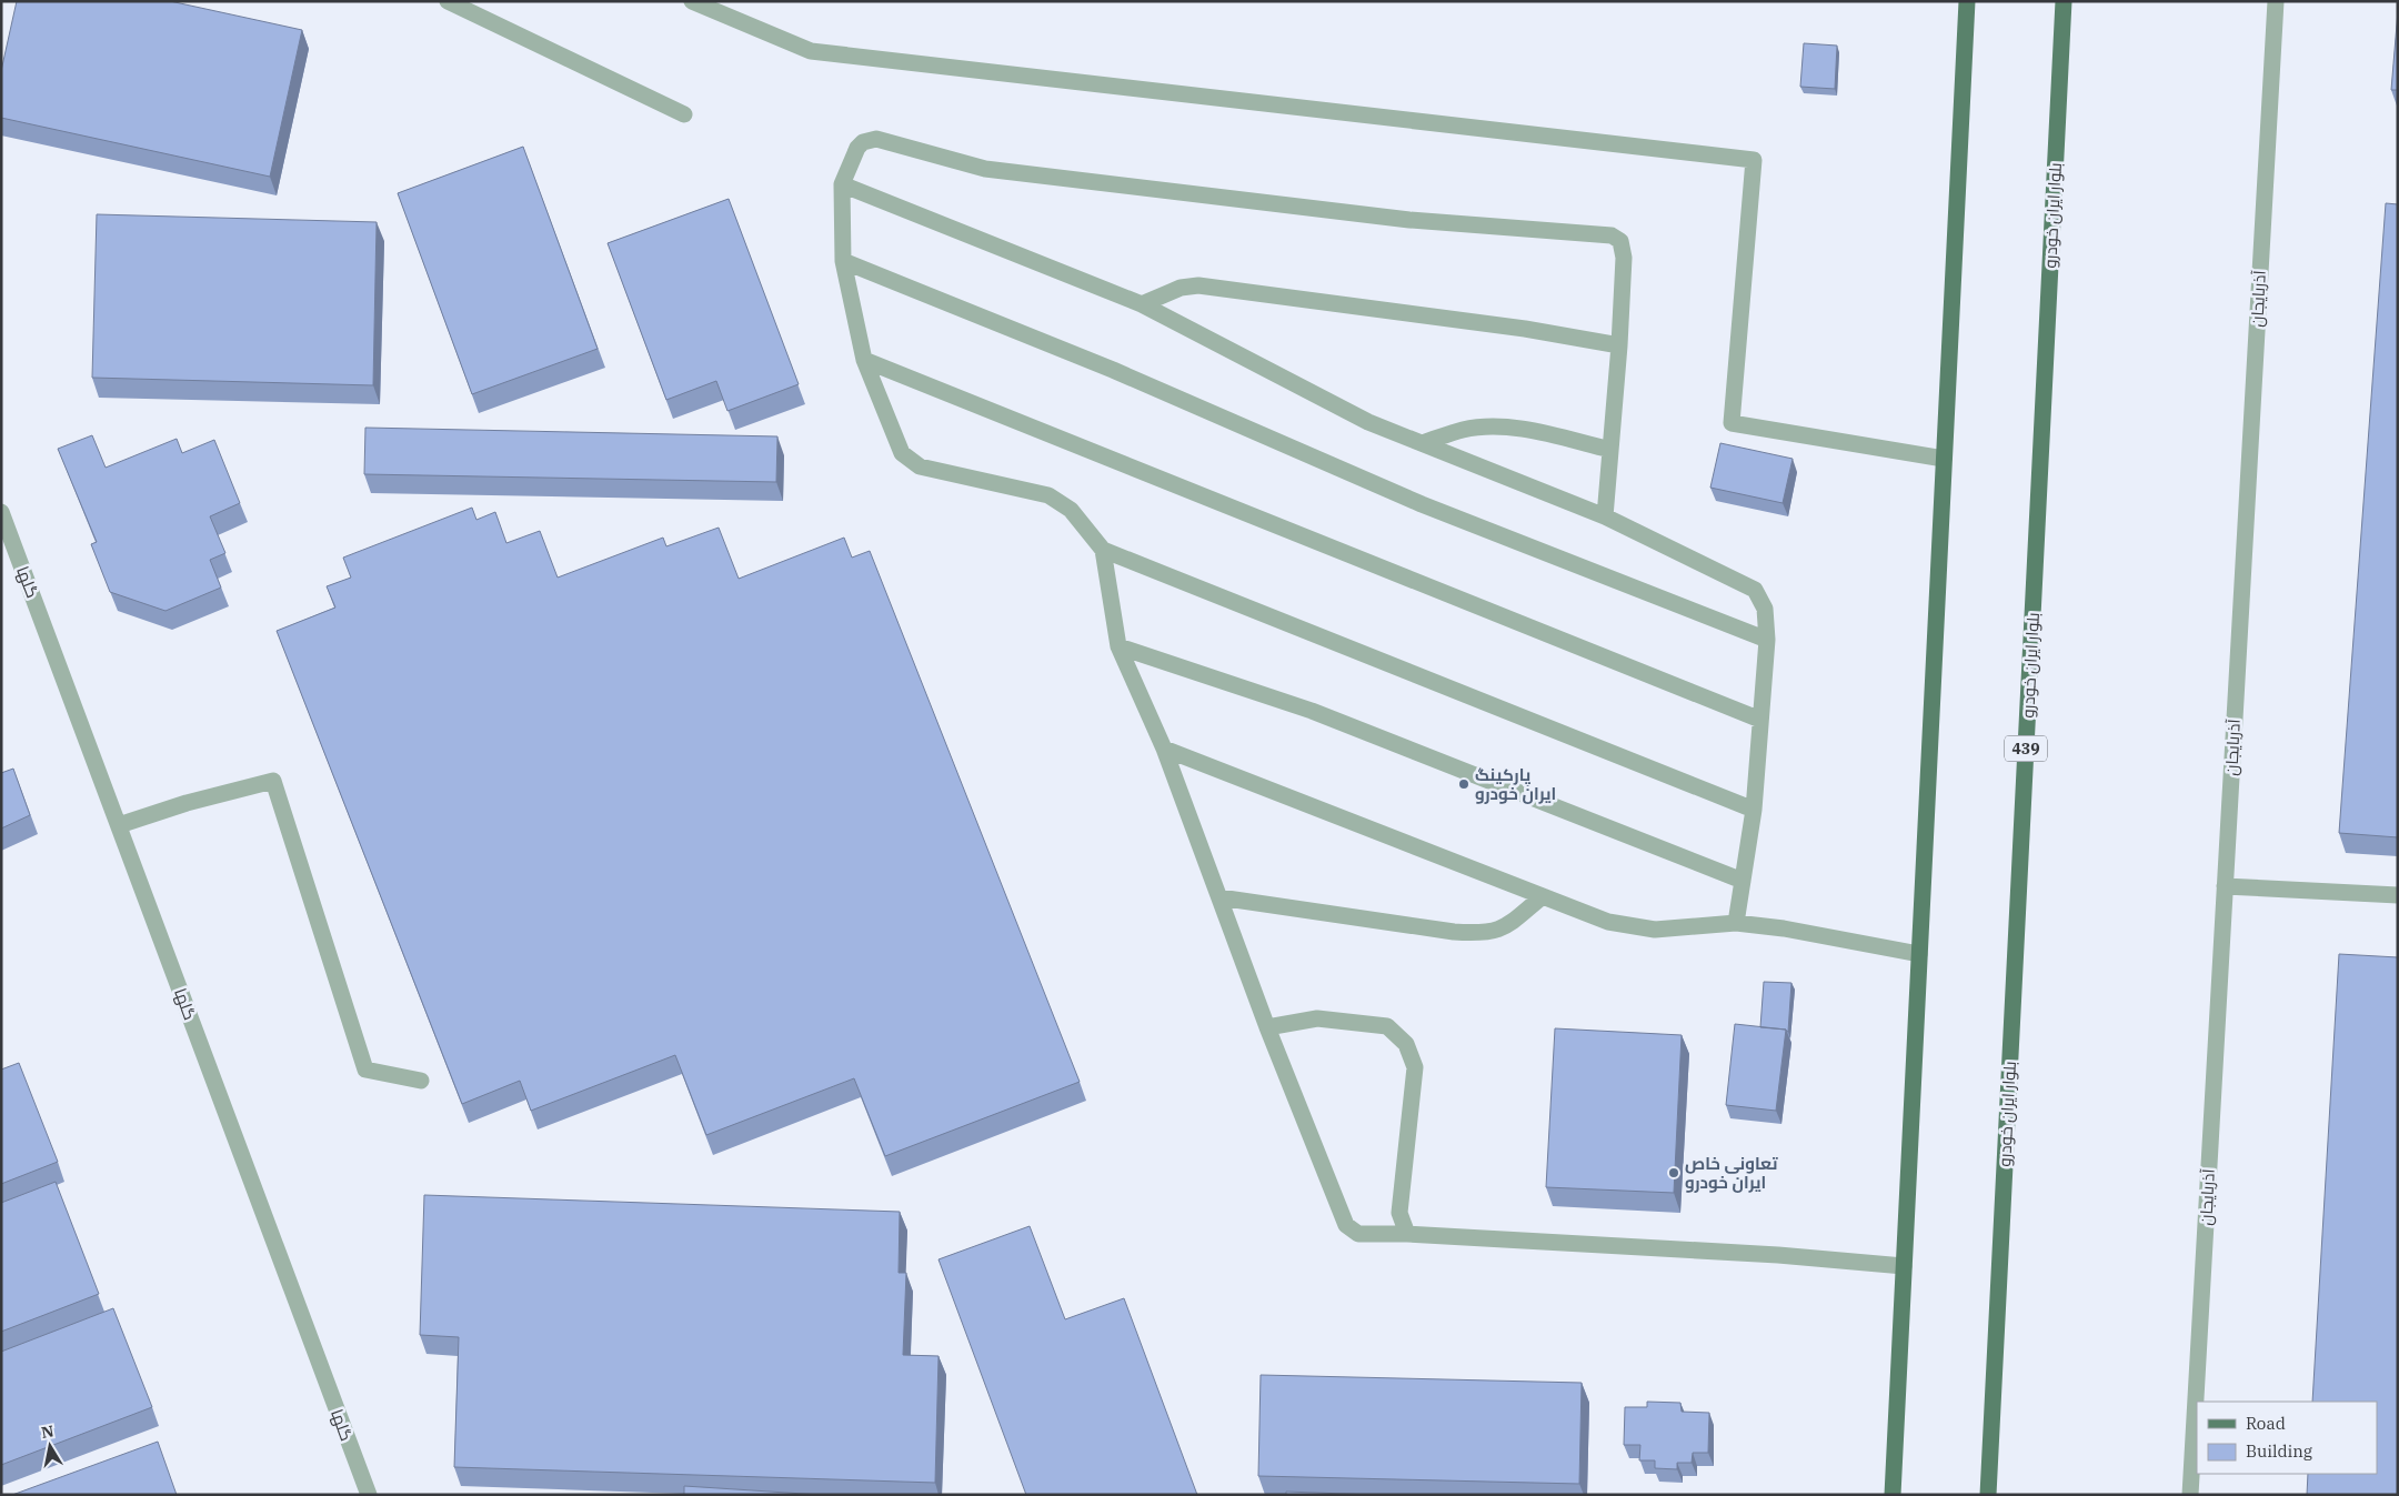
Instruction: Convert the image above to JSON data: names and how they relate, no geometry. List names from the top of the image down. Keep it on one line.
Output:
{"streets":{"main road":["بلوار ایران خودرو","439"],"street":["آذربایجان","گلها"]},"places":["پارکینگ ایران خودرو","تعاونی خاص ایران خودرو"],"legend":["Road","Building"],"north":"top"}
